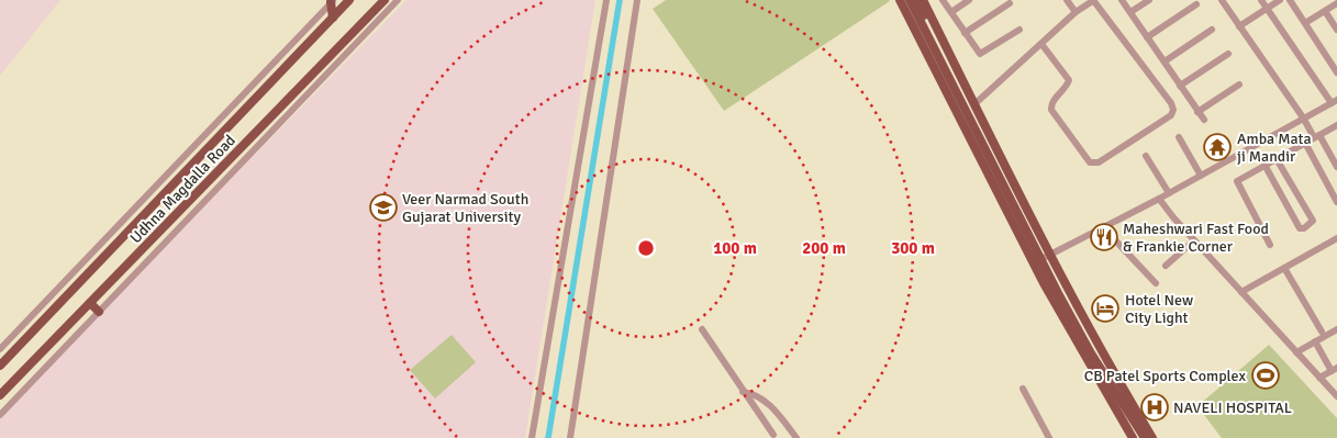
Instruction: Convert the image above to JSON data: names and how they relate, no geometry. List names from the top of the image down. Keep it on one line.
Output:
{"streets":{"main road":["Udhna Magdalla Road"]},"places":{"temple":["Amba Mata ji Mandir"],"school or university":["Veer Narmad South Gujarat University"],"restaurant":["Maheshwari Fast Food & Frankie Corner"],"hotel":["Hotel New City Light"],"sports":["CB Patel Sports Complex"],"hospital":["NAVELI HOSPITAL"]},"rings":["100 m","200 m","300 m"]}
